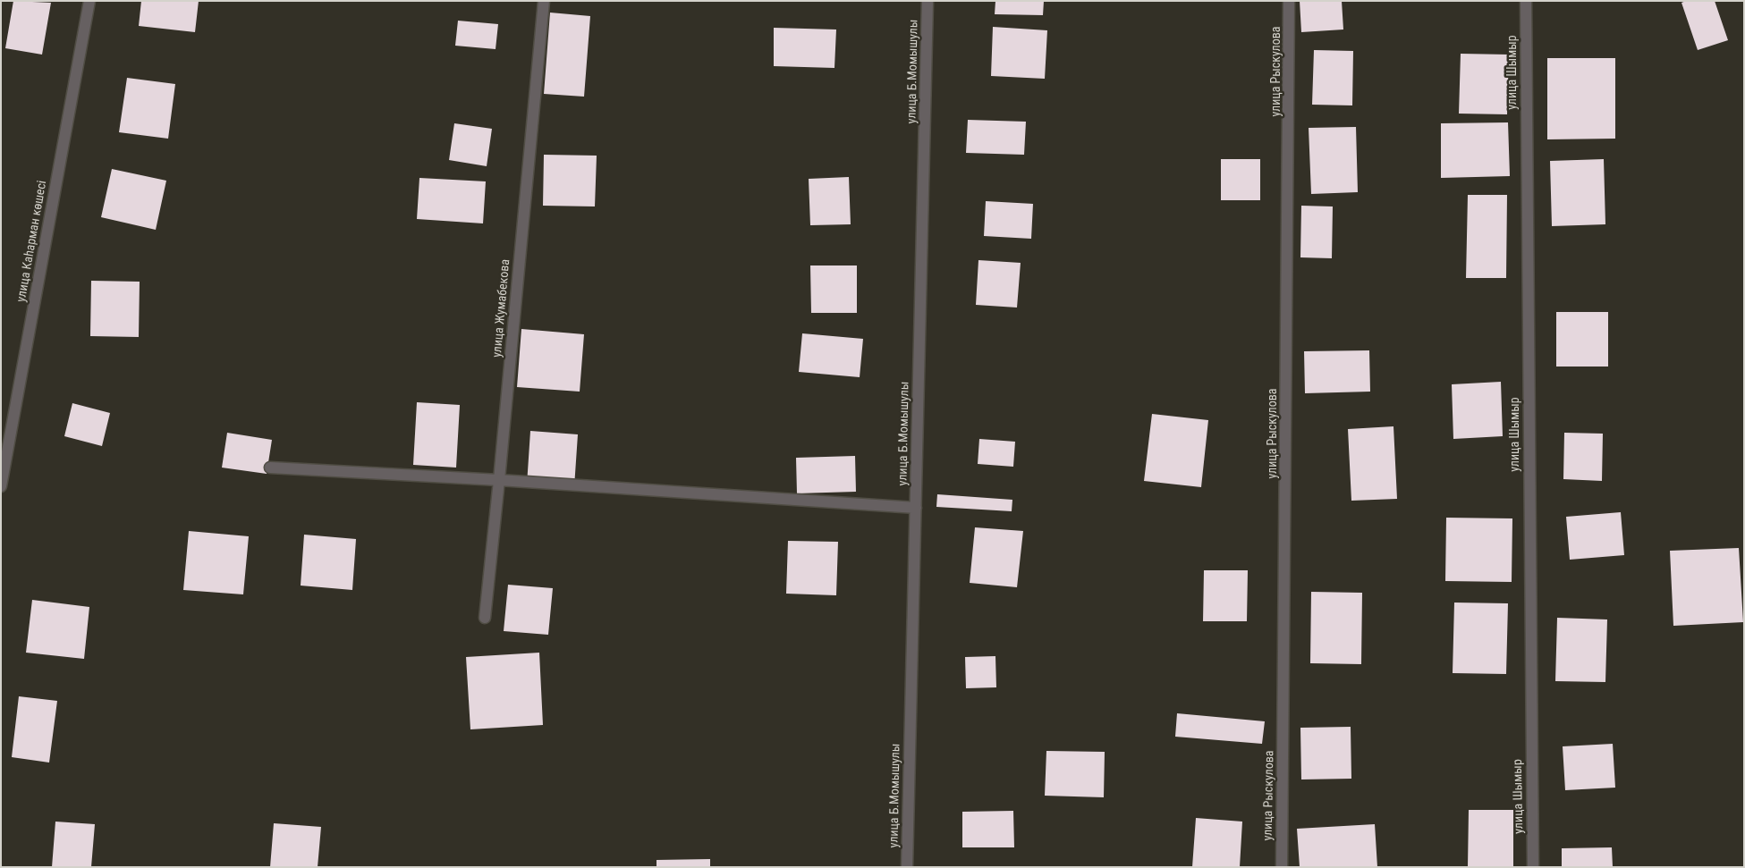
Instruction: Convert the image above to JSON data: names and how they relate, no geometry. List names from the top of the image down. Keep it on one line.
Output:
{"streets":{"street":["улица Б.Момышулы","улица Рыскулова","улица Шымыр","улица Каһарман көшесі","улица Жумабекова"]}}
